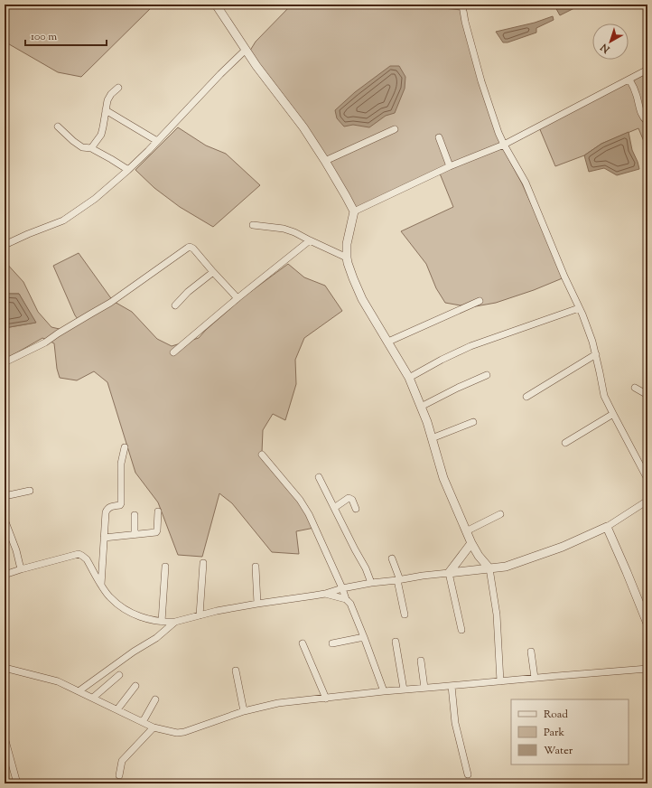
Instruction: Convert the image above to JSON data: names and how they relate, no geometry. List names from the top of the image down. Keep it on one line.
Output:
{"legend":["Road","Park","Water"],"scale_bar":"100 m","north":"bottom left"}
